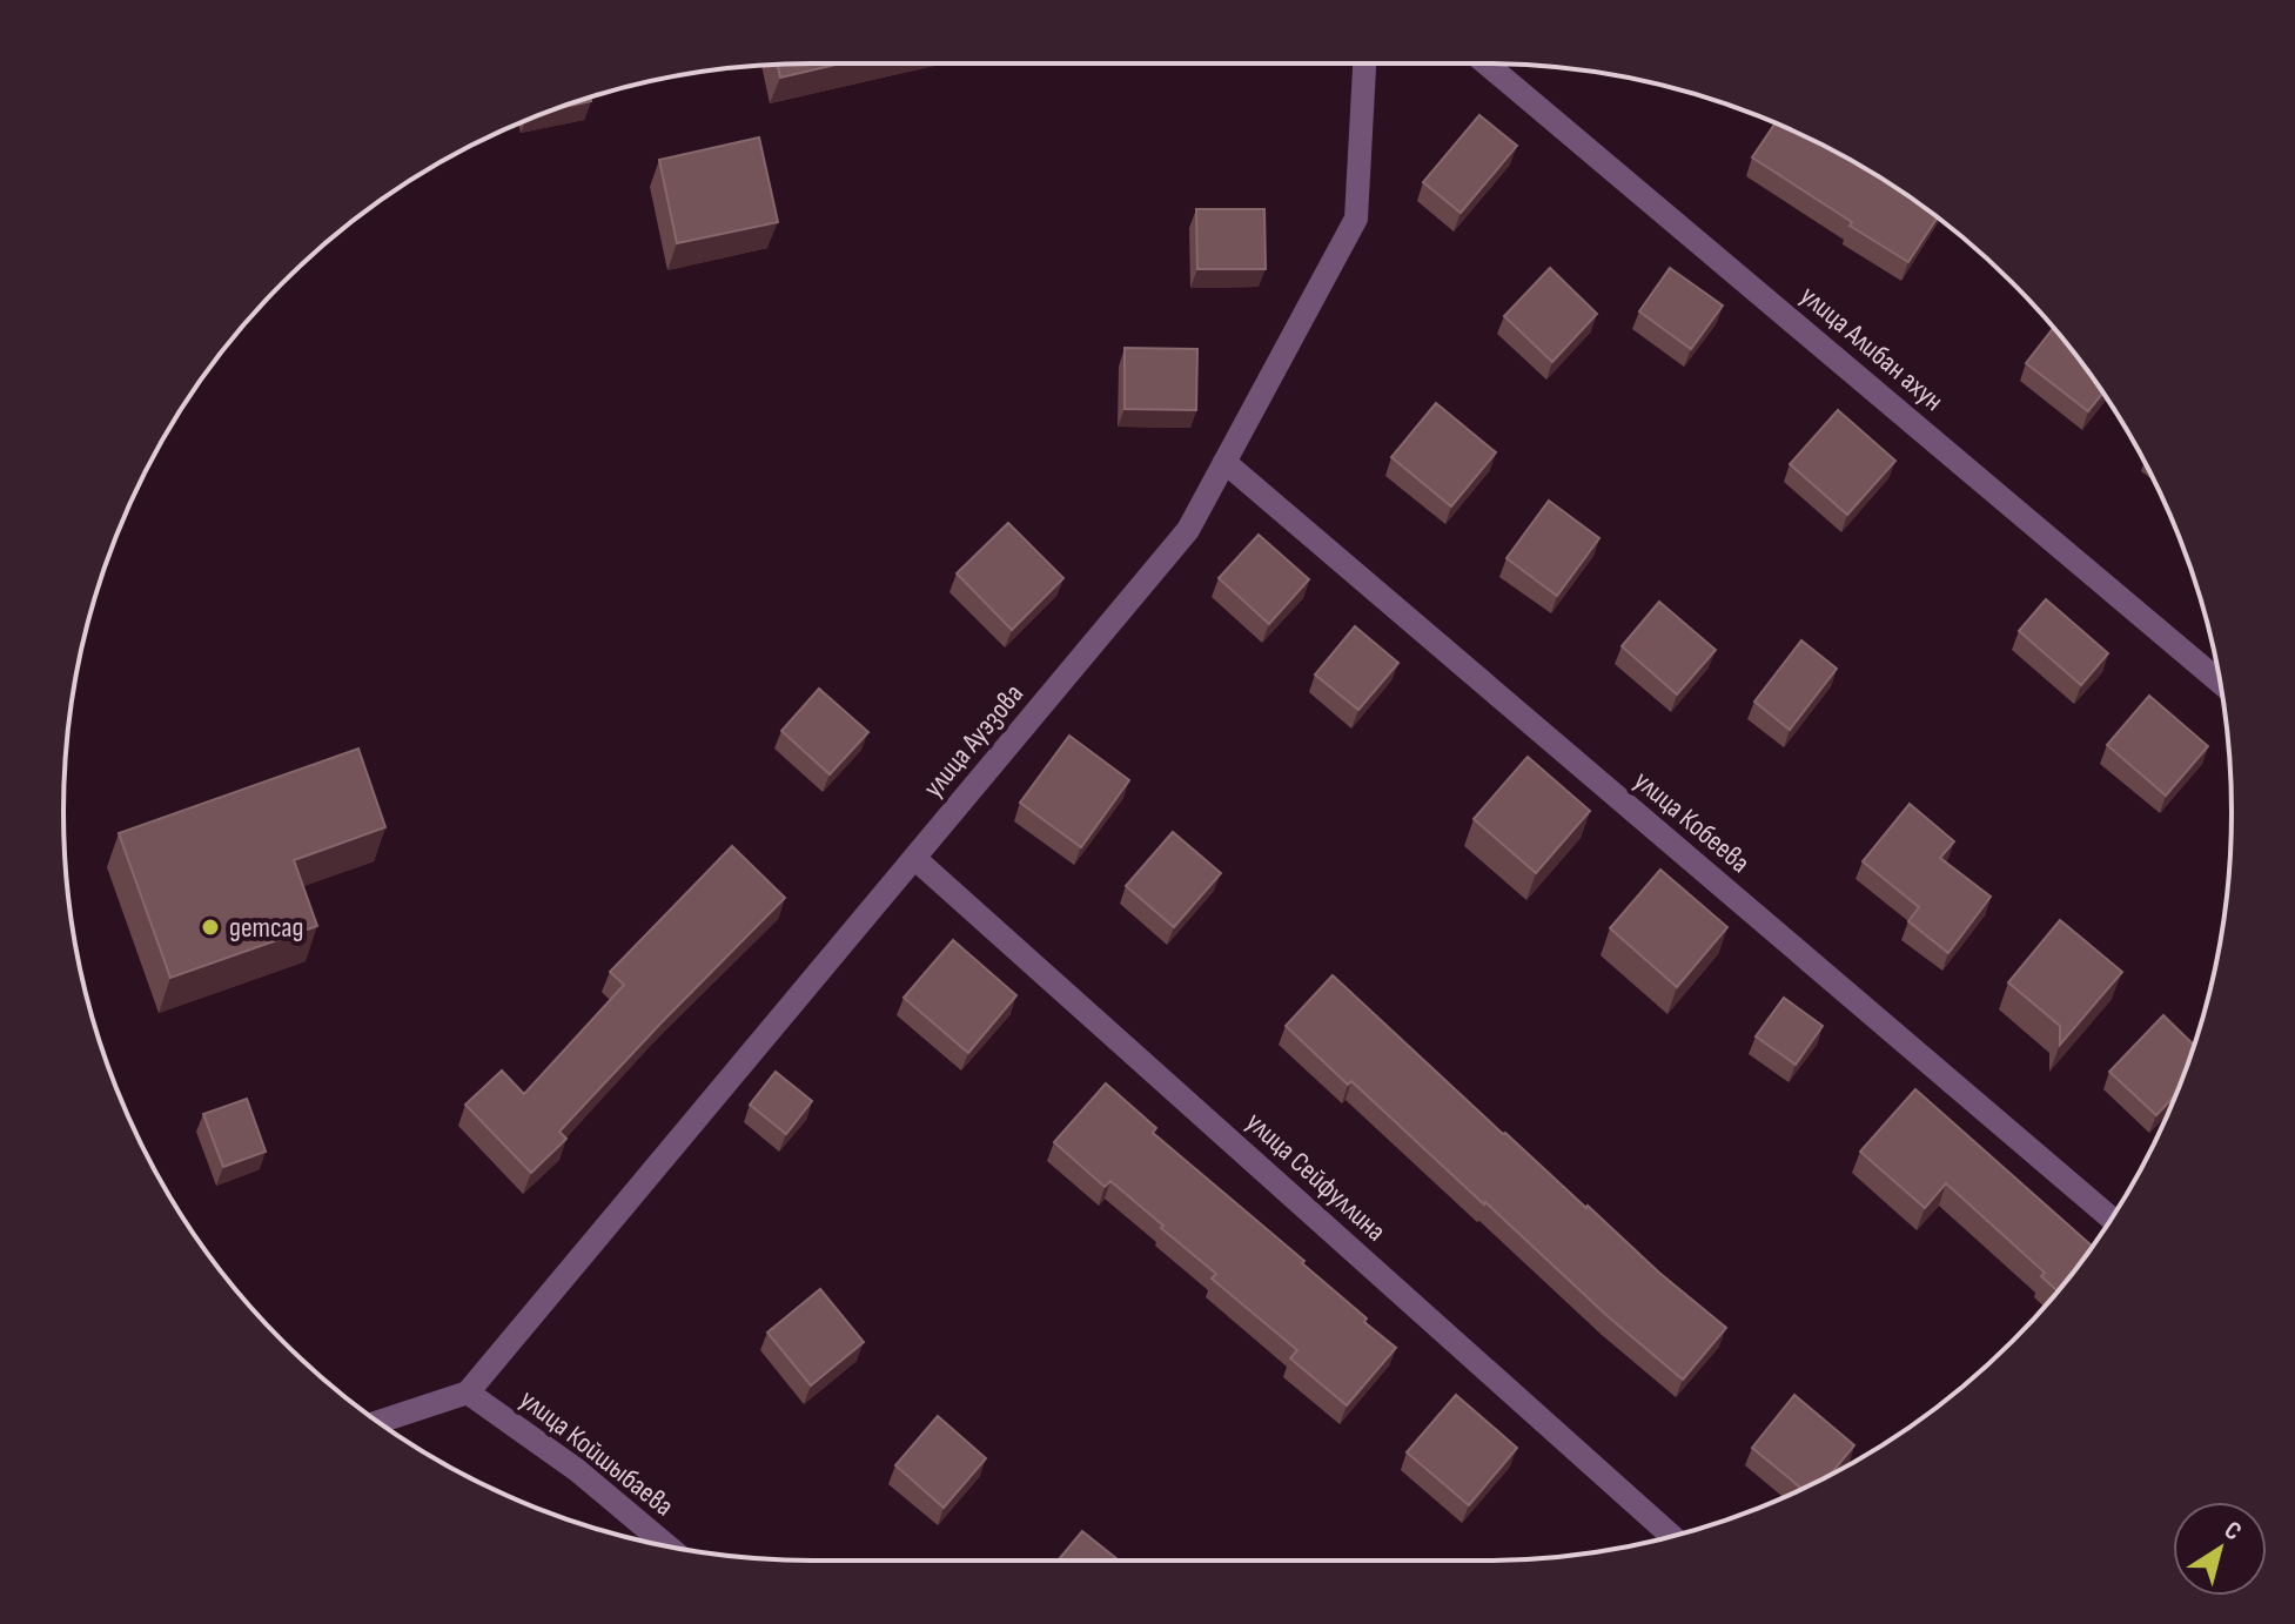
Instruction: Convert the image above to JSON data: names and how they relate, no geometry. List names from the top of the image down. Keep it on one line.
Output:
{"streets":{"street":["улица Алибан ахун","улица Ауэзова","улица Кобеева","улица Сейфуллина","улица Койшыбаева"]},"crossings":[["улица Ауэзова","улица Кобеева"],["улица Ауэзова","улица Сейфуллина"],["улица Ауэзова","улица Койшыбаева"]],"places":["детсад"],"north":"top right"}
